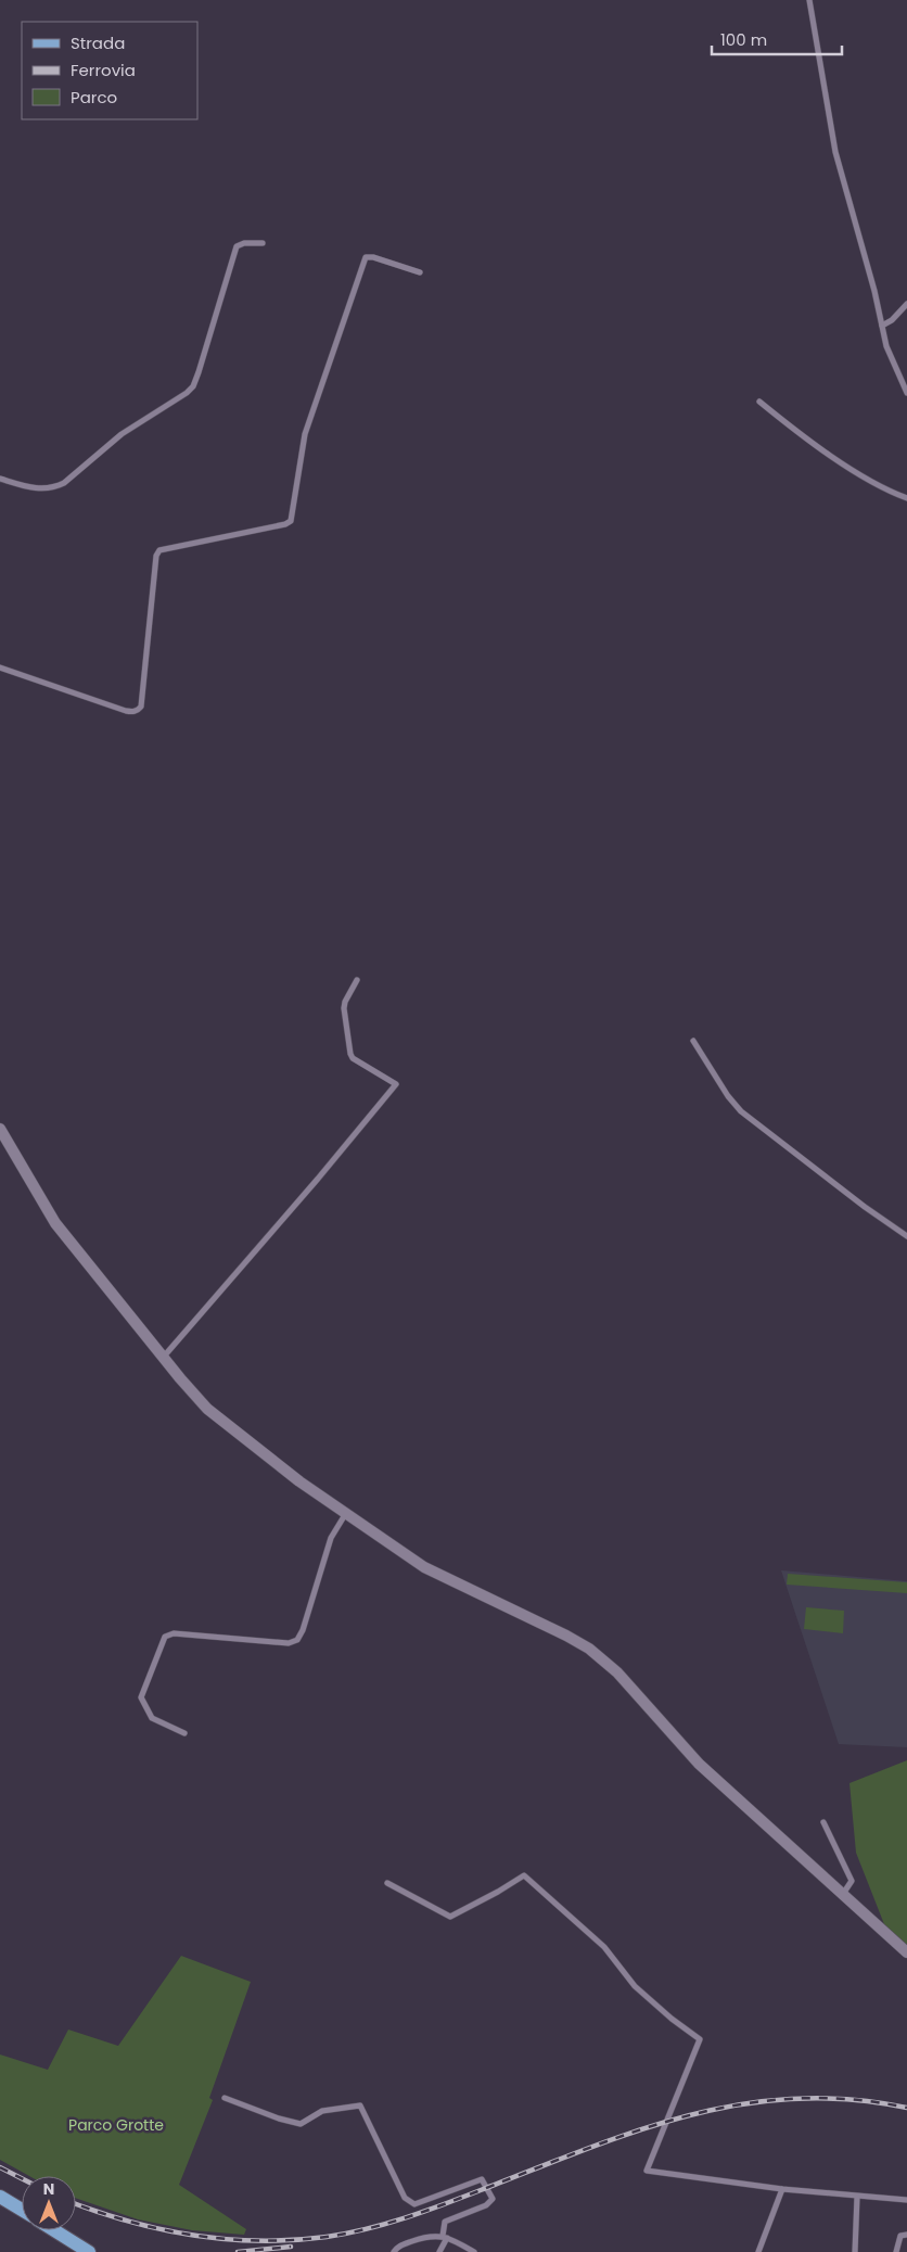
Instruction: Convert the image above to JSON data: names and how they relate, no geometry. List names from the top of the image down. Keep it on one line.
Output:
{"parks":["Parco Grotte"],"legend":["Strada","Ferrovia","Parco"],"scale_bar":"100 m","north":"top"}
